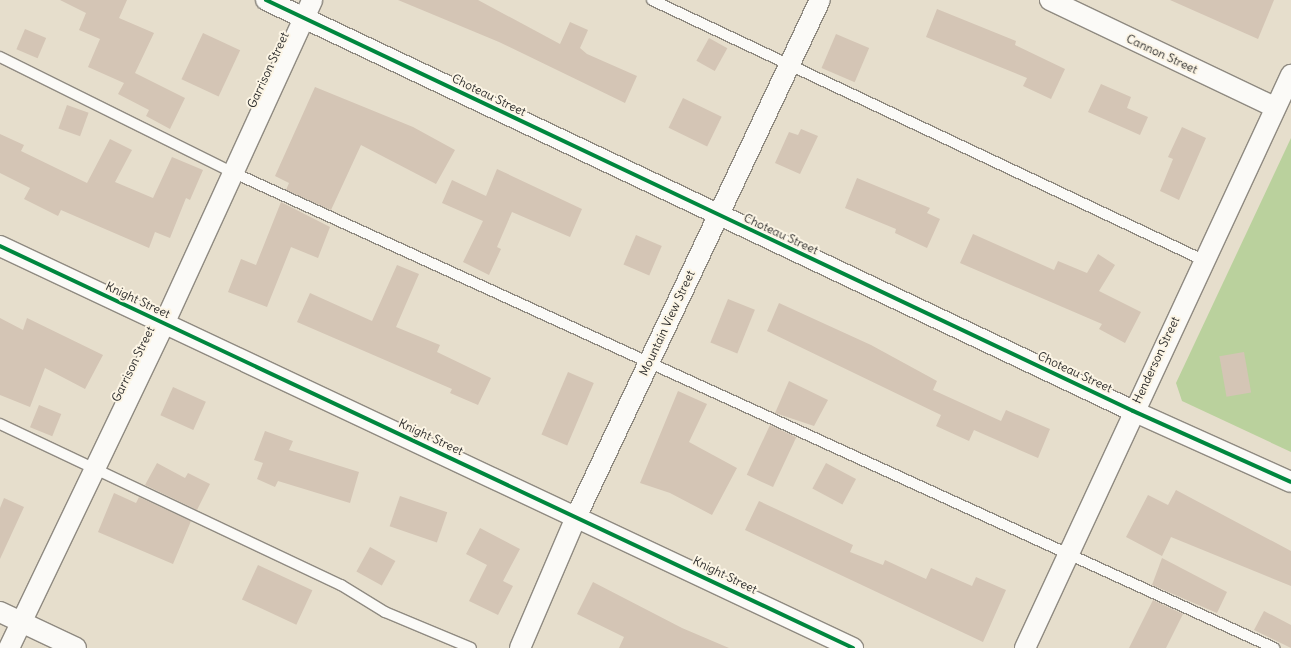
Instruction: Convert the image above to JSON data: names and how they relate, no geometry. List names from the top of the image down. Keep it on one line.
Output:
{"streets":{"street":["Cannon Street","Garrison Street","Choteau Street","Knight Street","Mountain View Street","Henderson Street"]},"crossings":[["Cannon Street","Henderson Street"],["Garrison Street","Choteau Street"],["Garrison Street","Knight Street"],["Choteau Street","Mountain View Street"],["Choteau Street","Henderson Street"],["Knight Street","Mountain View Street"]]}
